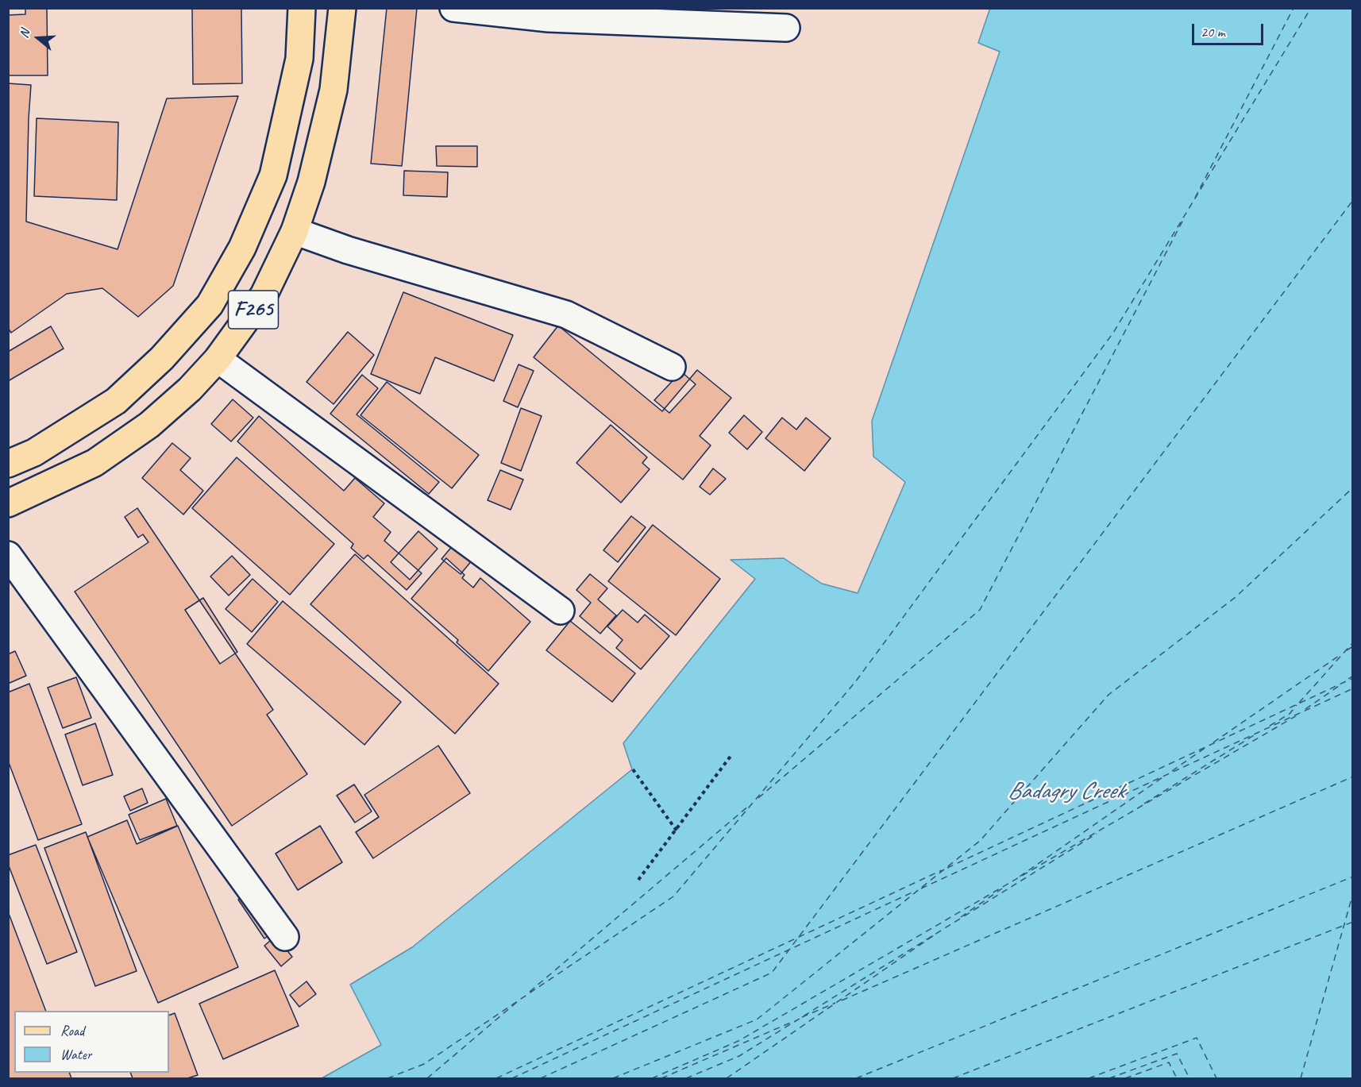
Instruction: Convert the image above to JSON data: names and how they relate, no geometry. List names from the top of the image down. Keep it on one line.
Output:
{"streets":{"main road":["F265"]},"water":["Badagry Creek"],"legend":["Road","Water"],"scale_bar":"20 m","north":"left"}
